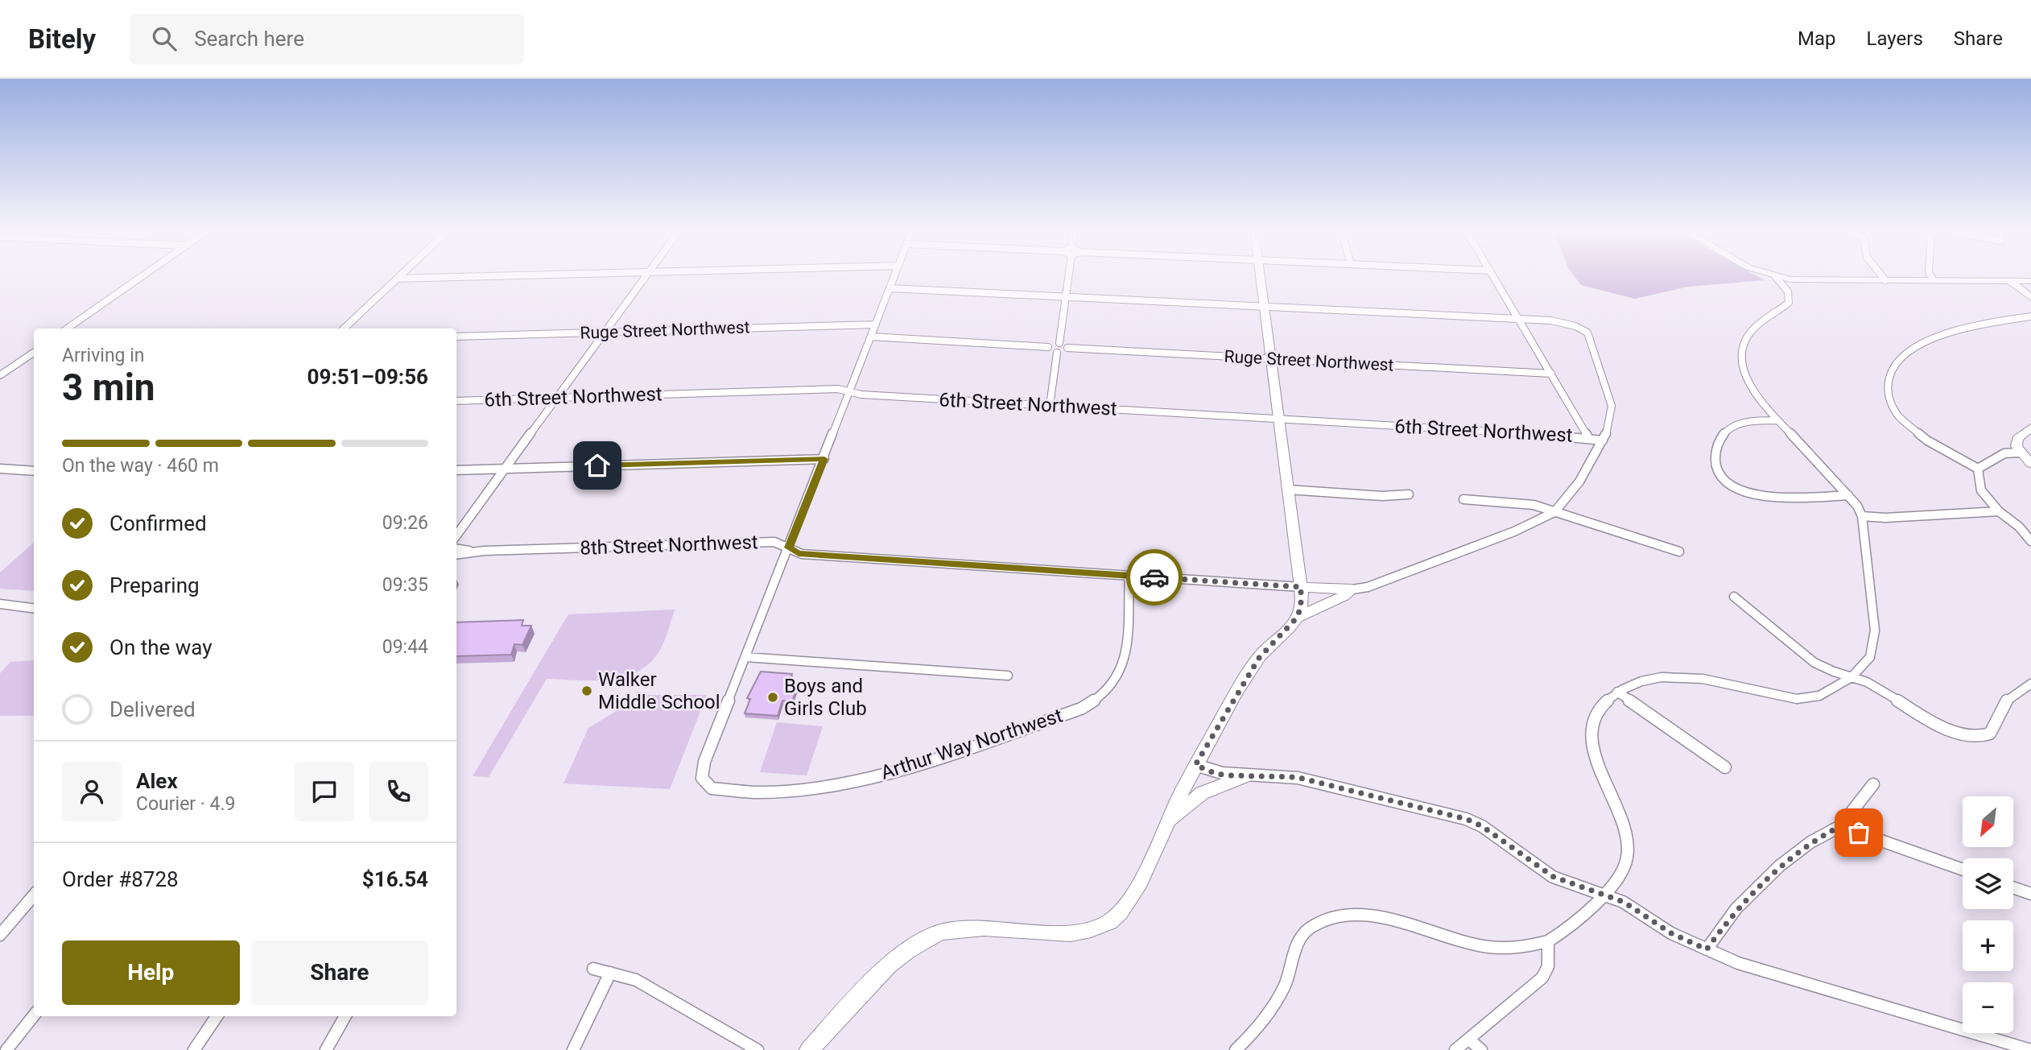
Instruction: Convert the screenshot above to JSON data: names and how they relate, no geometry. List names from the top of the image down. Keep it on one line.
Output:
{"streets":{"street":["Ruge Street Northwest","6th Street Northwest","8th Street Northwest","Arthur Way Northwest"]},"crossings":[["8th Street Northwest","Arthur Way Northwest"]],"places":["Walker Middle School","Boys and Girls Club"],"north":"bottom left","page":{"header":"Bitely","search":"Search here","nav":["Map","Layers","Share"],"heading":["3 min","Arriving in","09:51–09:56"],"panel":["Alex","Courier · 4.9","Order #8728","$16.54"],"bar":"On the way · 460 m","list":[["Confirmed","09:26"],["Preparing","09:35"],["On the way","09:44"],"Delivered"],"map_buttons":["+","−"],"buttons":["Help","Share"]}}
